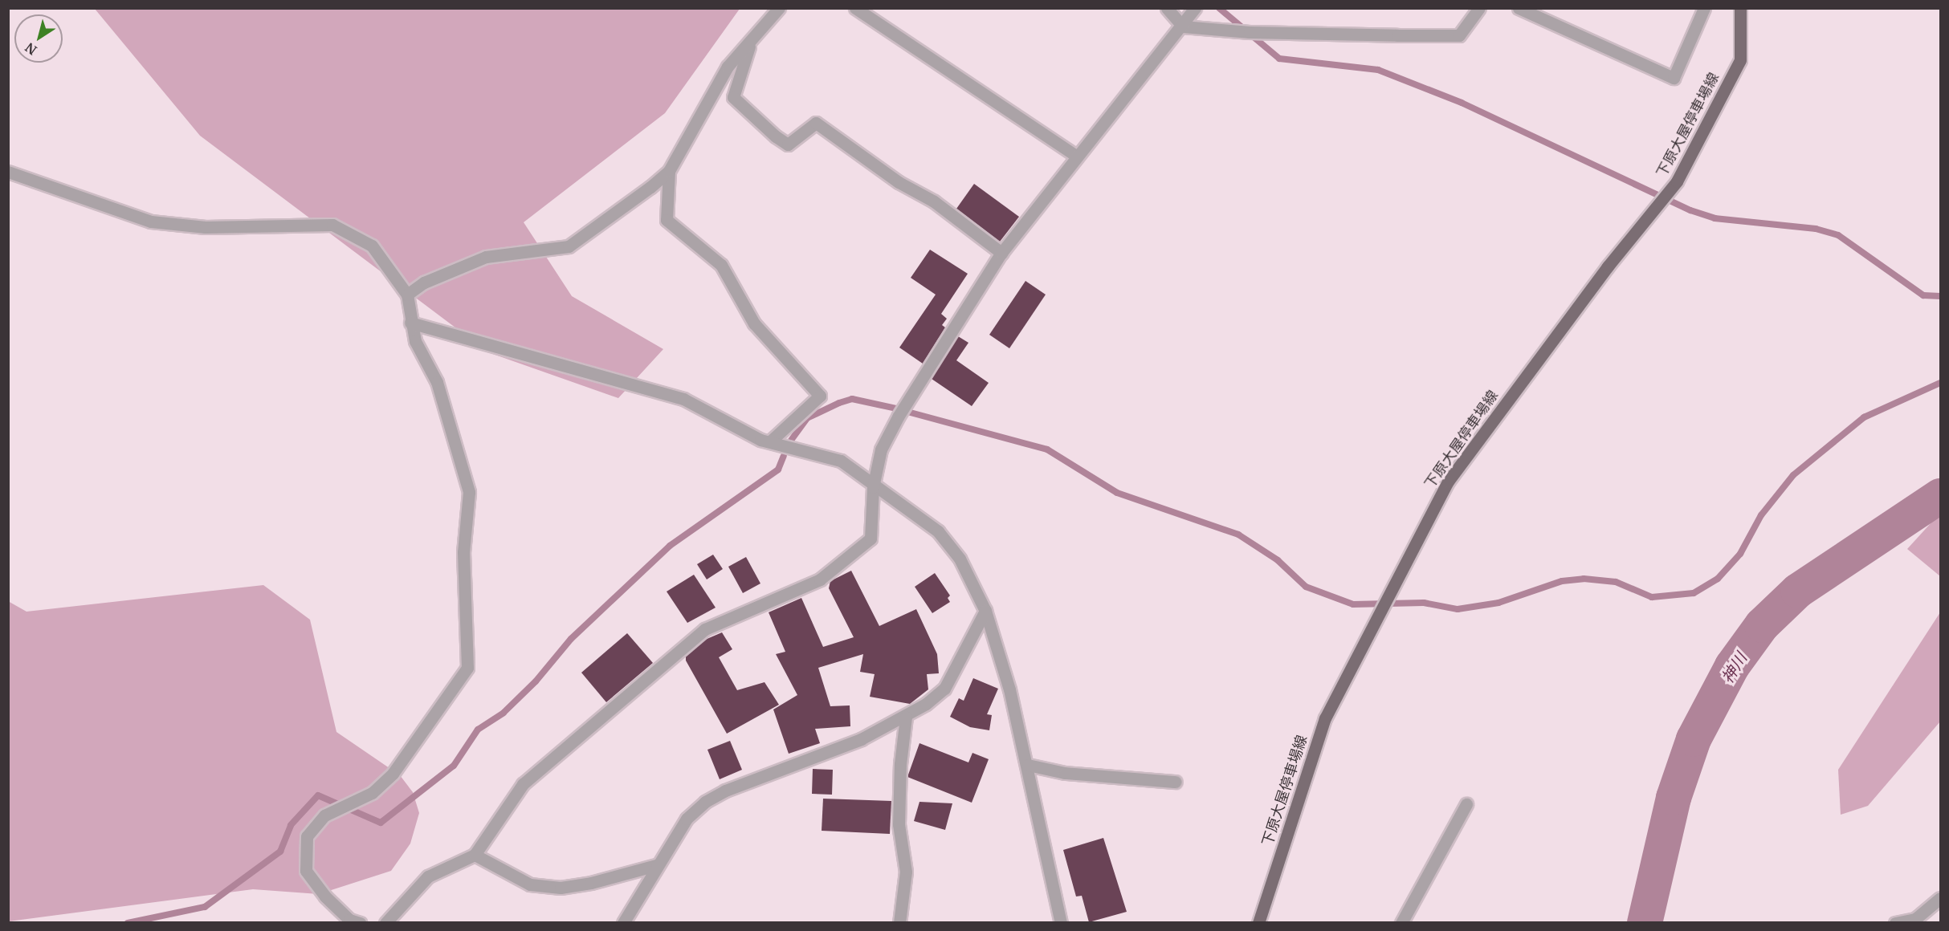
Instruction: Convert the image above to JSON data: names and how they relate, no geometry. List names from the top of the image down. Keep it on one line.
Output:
{"streets":{"main road":["下原大屋停車場線"]},"water":["神川"],"north":"bottom left"}
